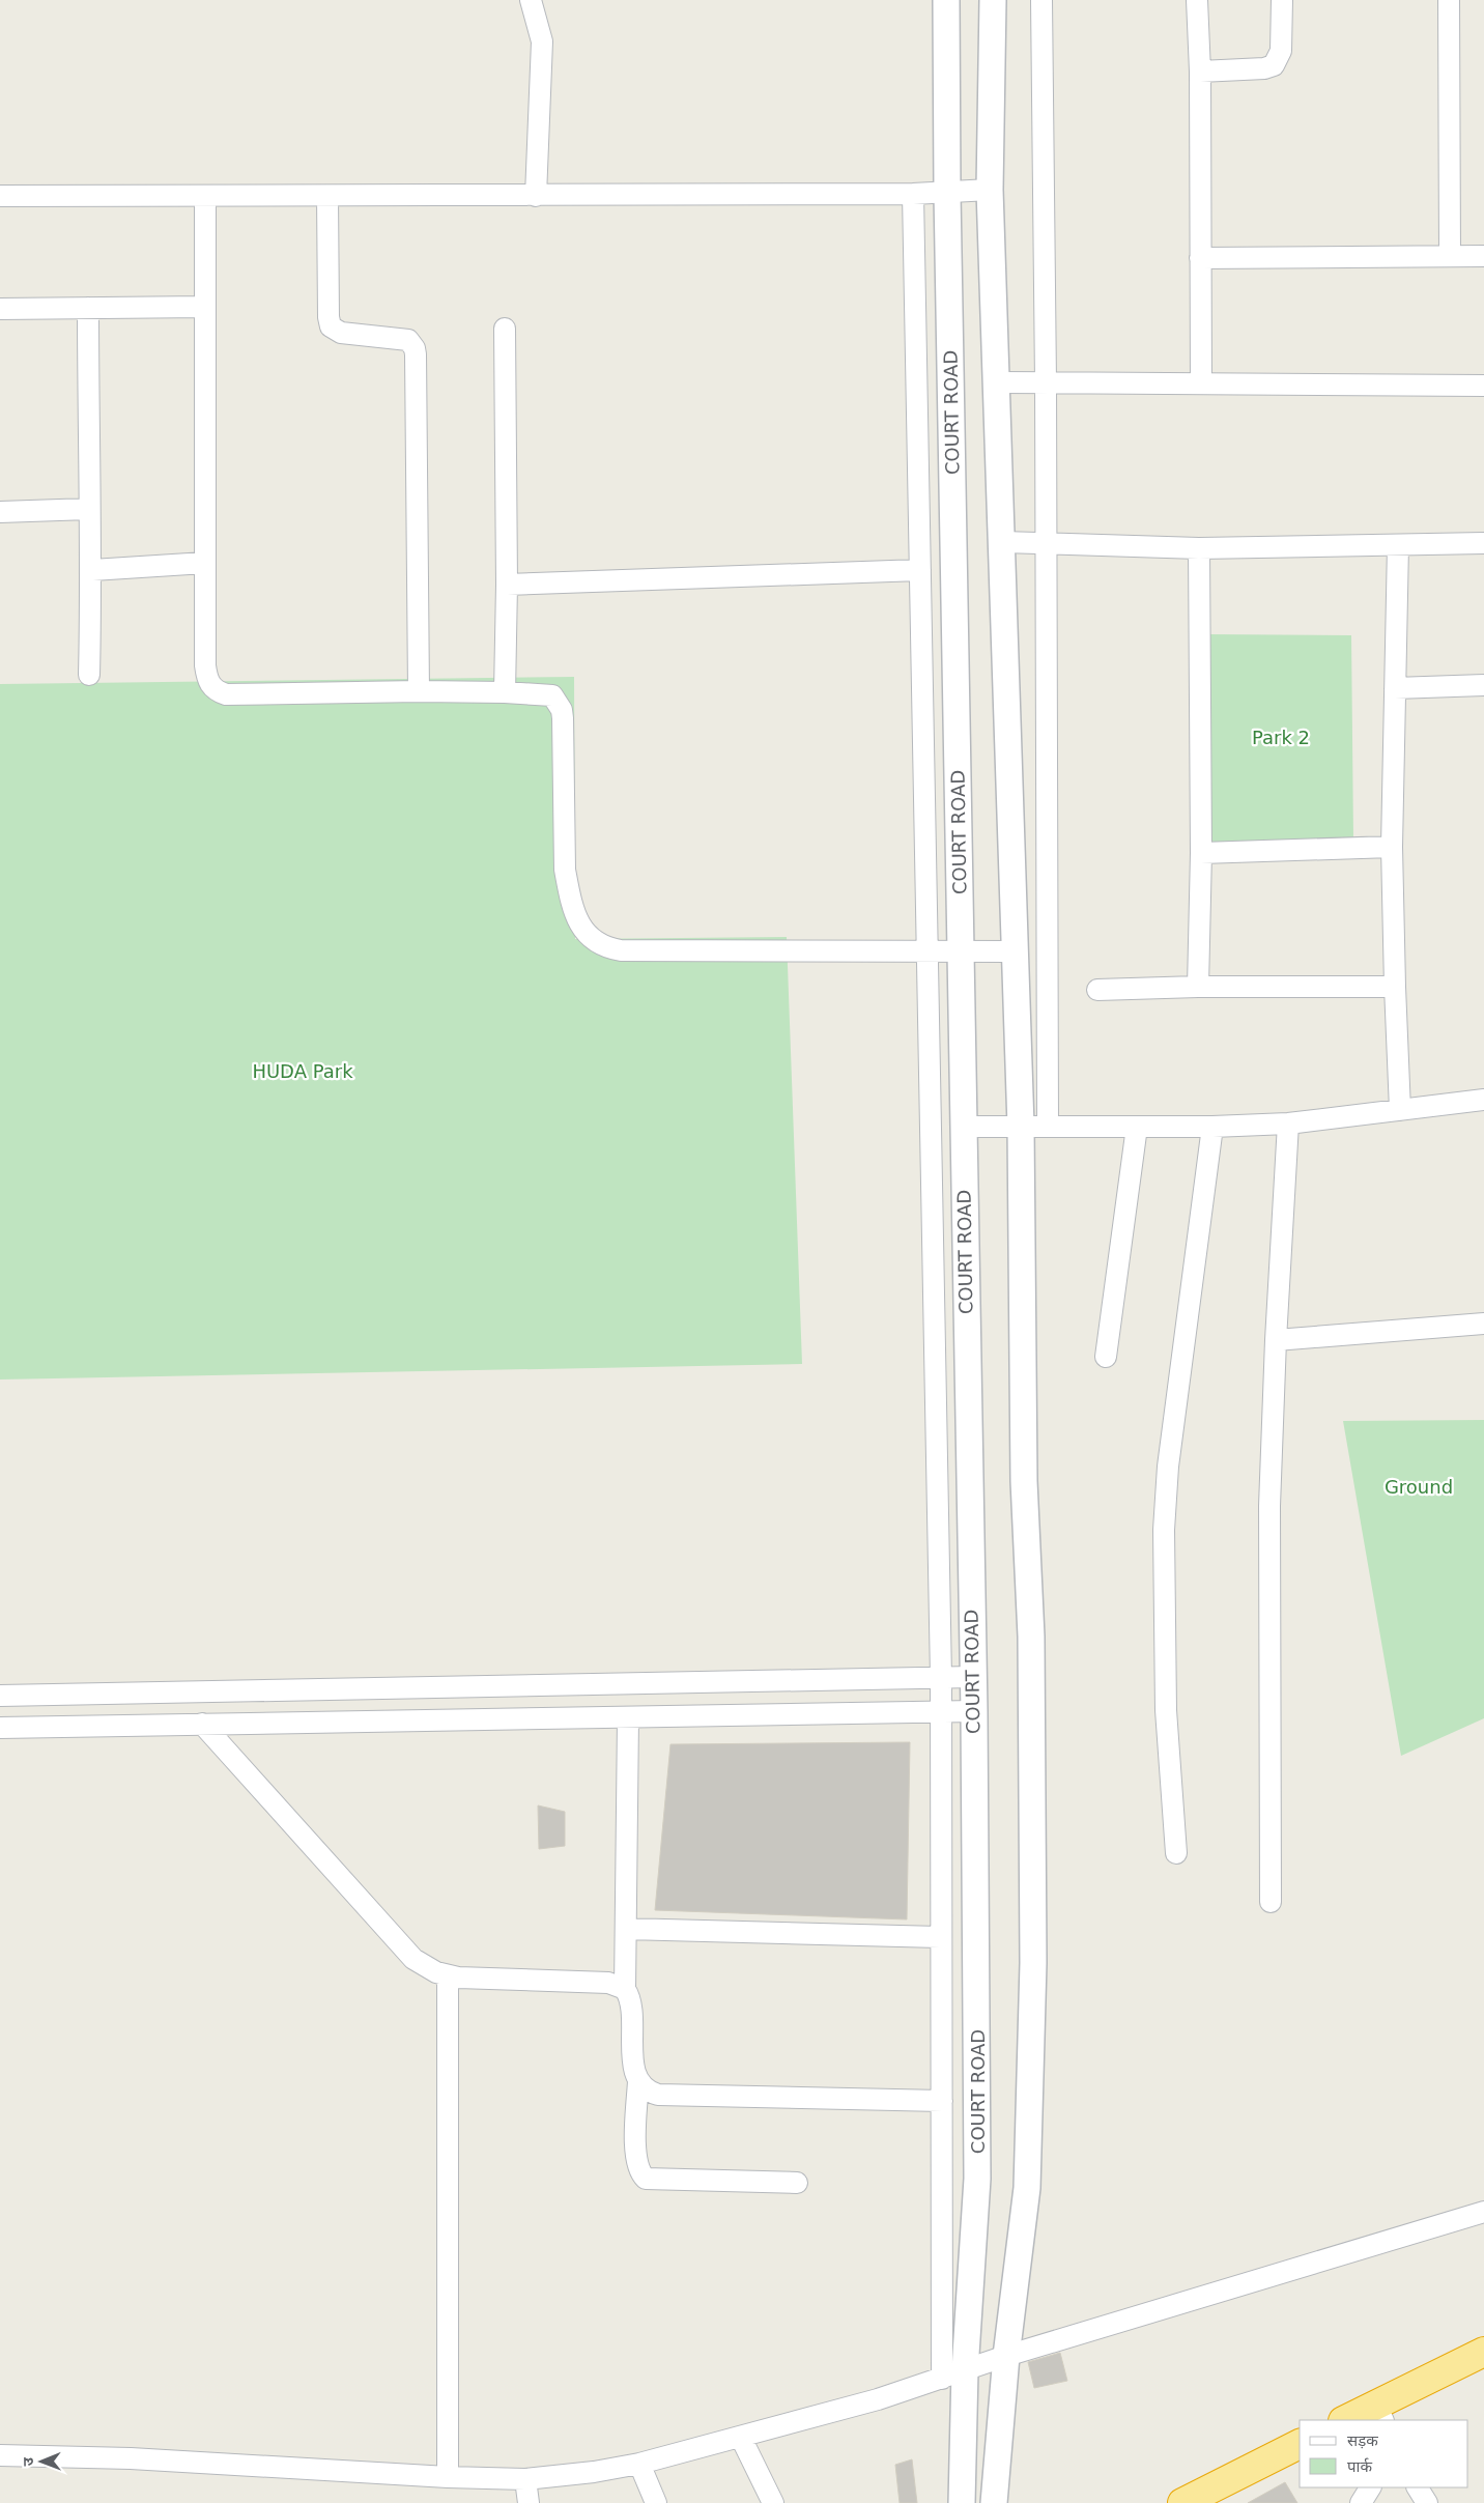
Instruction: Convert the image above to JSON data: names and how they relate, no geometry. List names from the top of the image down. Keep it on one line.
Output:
{"streets":{"street":["COURT ROAD"]},"parks":["Park 2","HUDA Park","Ground"],"legend":["सड़क","पार्क"],"north":"left"}
